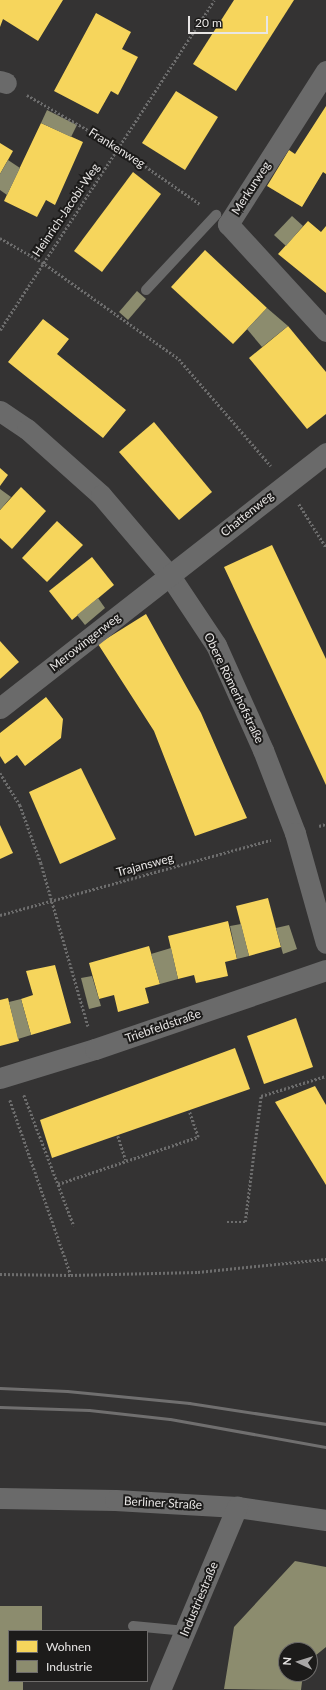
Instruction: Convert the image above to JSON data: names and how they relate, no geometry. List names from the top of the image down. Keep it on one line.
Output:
{"streets":{"street":["Merkurweg","Chattenweg","Merowingerweg","Obere Römerhofstraße","Triebfeldstraße","Berliner Straße","Industriestraße"],"path":["Frankenweg","Heinrich-Jacobi-Weg","Trajansweg"]},"crossings":[["Frankenweg","Heinrich-Jacobi-Weg"],["Chattenweg","Merowingerweg"],["Chattenweg","Obere Römerhofstraße"],["Merowingerweg","Obere Römerhofstraße"],["Obere Römerhofstraße","Trajansweg"],["Berliner Straße","Industriestraße"]],"legend":["Wohnen","Industrie"],"scale_bar":"20 m","north":"left"}
